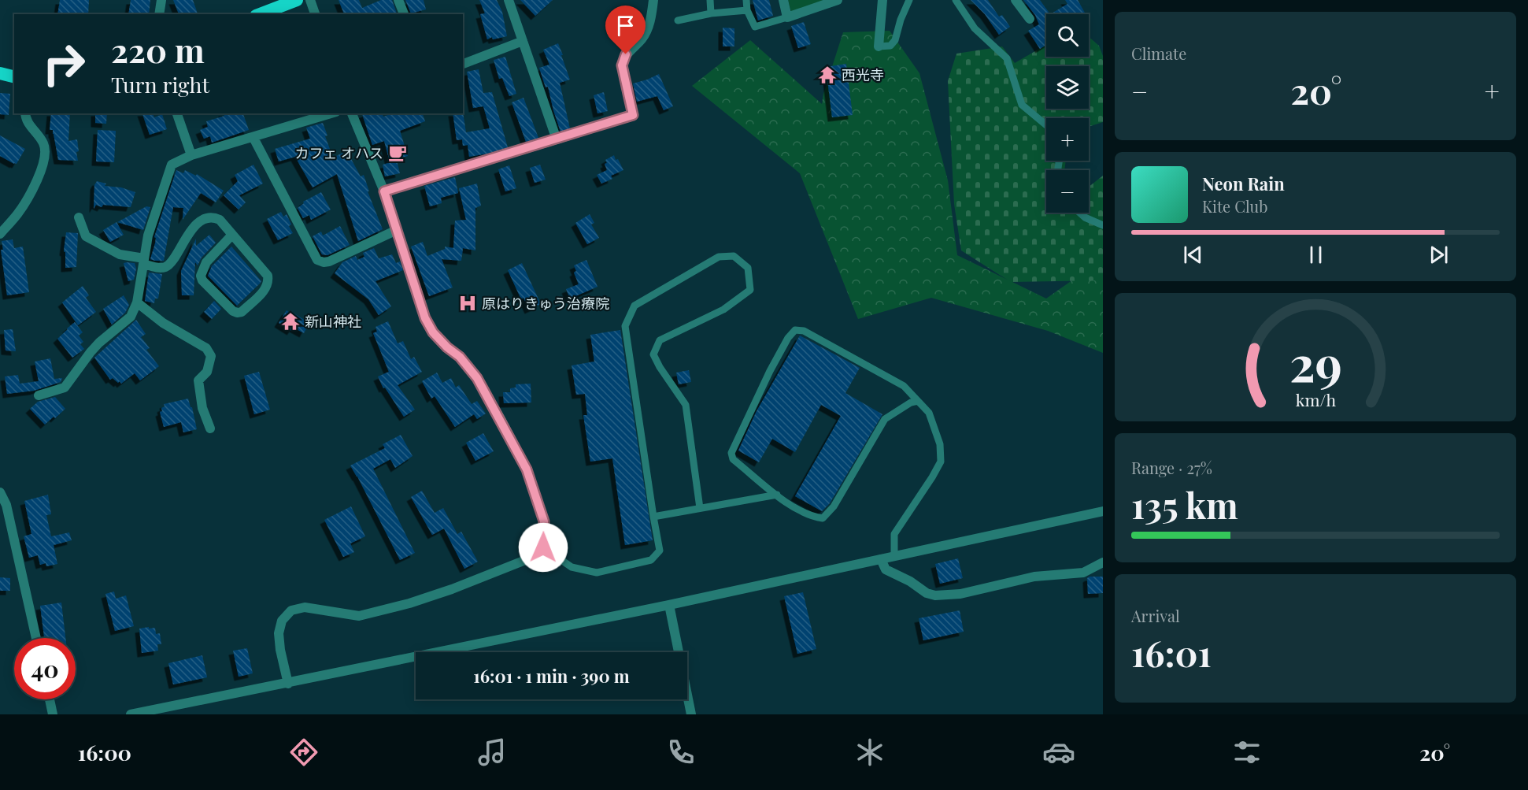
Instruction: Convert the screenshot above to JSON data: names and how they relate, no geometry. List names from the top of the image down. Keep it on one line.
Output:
{"places":{"temple":["西光寺","新山神社"],"cafe":["カフェ オハス"],"hospital":["原はりきゅう治療院"]},"page":{"tile":["Climate",["Range · 27%","135 km"],["Arrival","16:01"]],"map_buttons":["+","−"],"turn":["220 m","Turn right"],"heat":["−","20°","+"],"song":["Neon Rain","Kite Club"],"limit":"40","trip":"16:01 · 1 min · 390 m","tabs":["16:00","20°"],"gauge":["29","km/h"]}}
